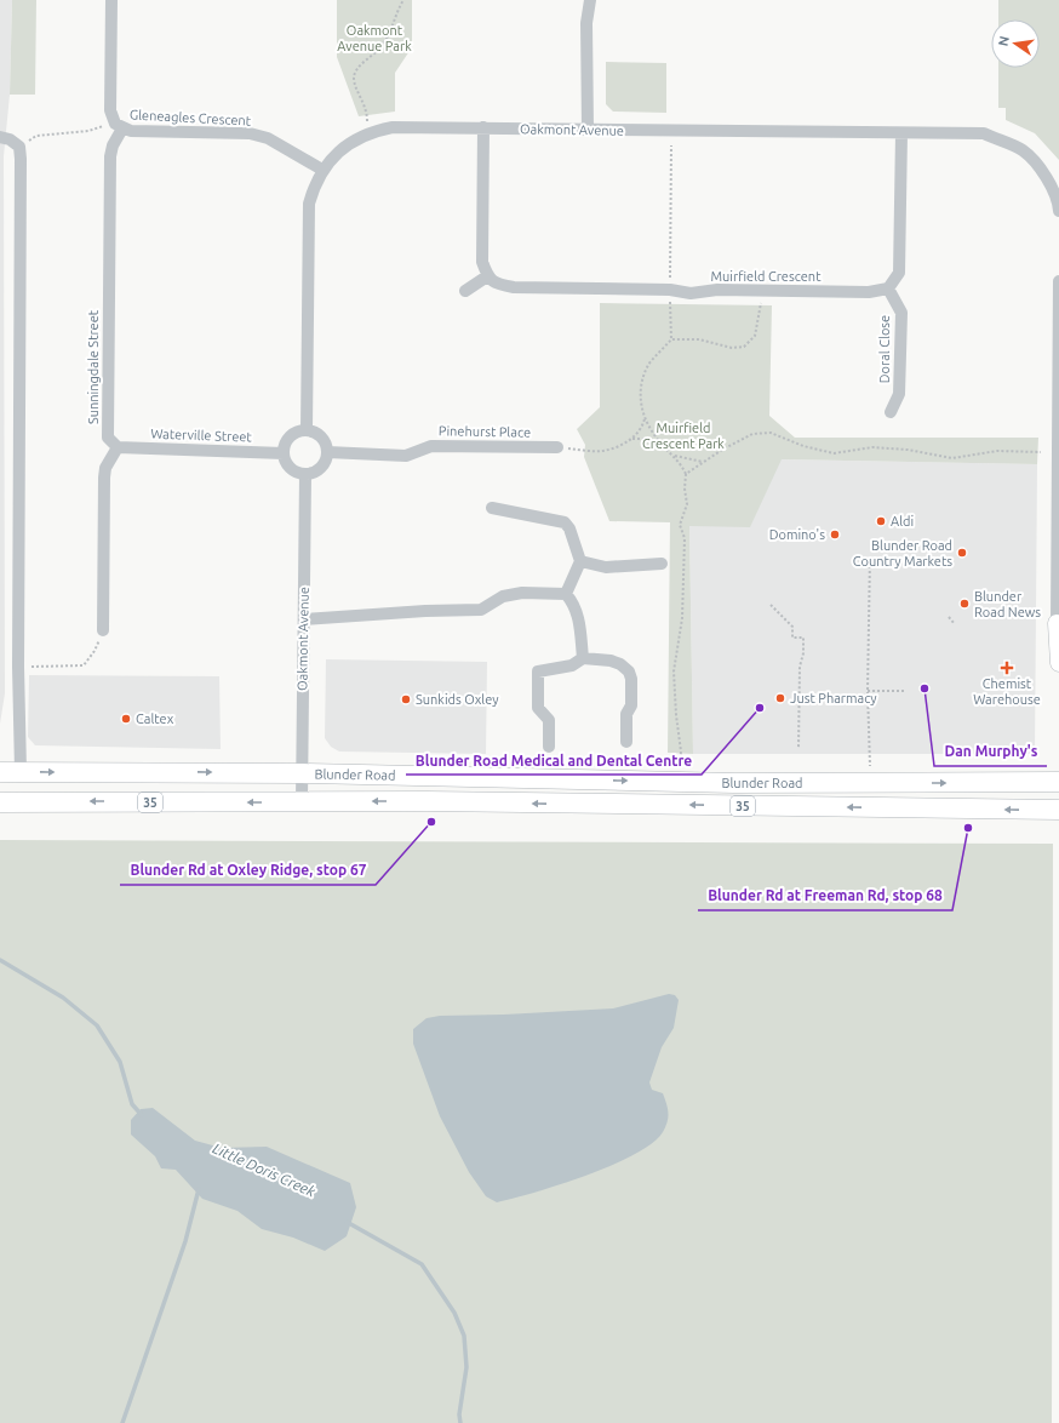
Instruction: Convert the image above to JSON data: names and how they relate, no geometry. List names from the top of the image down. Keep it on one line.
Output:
{"streets":{"main road":["Blunder Road","35"],"street":["Gleneagles Crescent","Oakmont Avenue","Muirfield Crescent","Doral Close","Sunningdale Street","Pinehurst Place","Waterville Street"]},"crossings":[["Gleneagles Crescent","Oakmont Avenue"],["Gleneagles Crescent","Sunningdale Street"],["Oakmont Avenue","Pinehurst Place"],["Oakmont Avenue","Waterville Street"],["Oakmont Avenue","Blunder Road"],["Muirfield Crescent","Doral Close"],["Sunningdale Street","Waterville Street"],["Pinehurst Place","Waterville Street"]],"water":["Little Doris Creek"],"parks":["Oakmont Avenue Park","Muirfield Crescent Park"],"places":{"other":["Aldi","Domino's","Blunder Road Country Markets","Blunder Road News","Dan Murphy's","Just Pharmacy","Sunkids Oxley","Blunder Road Medical and Dental Centre","Caltex","Blunder Rd at Oxley Ridge, stop 67","Blunder Rd at Freeman Rd, stop 68"],"health":["Chemist Warehouse"]},"north":"left"}
